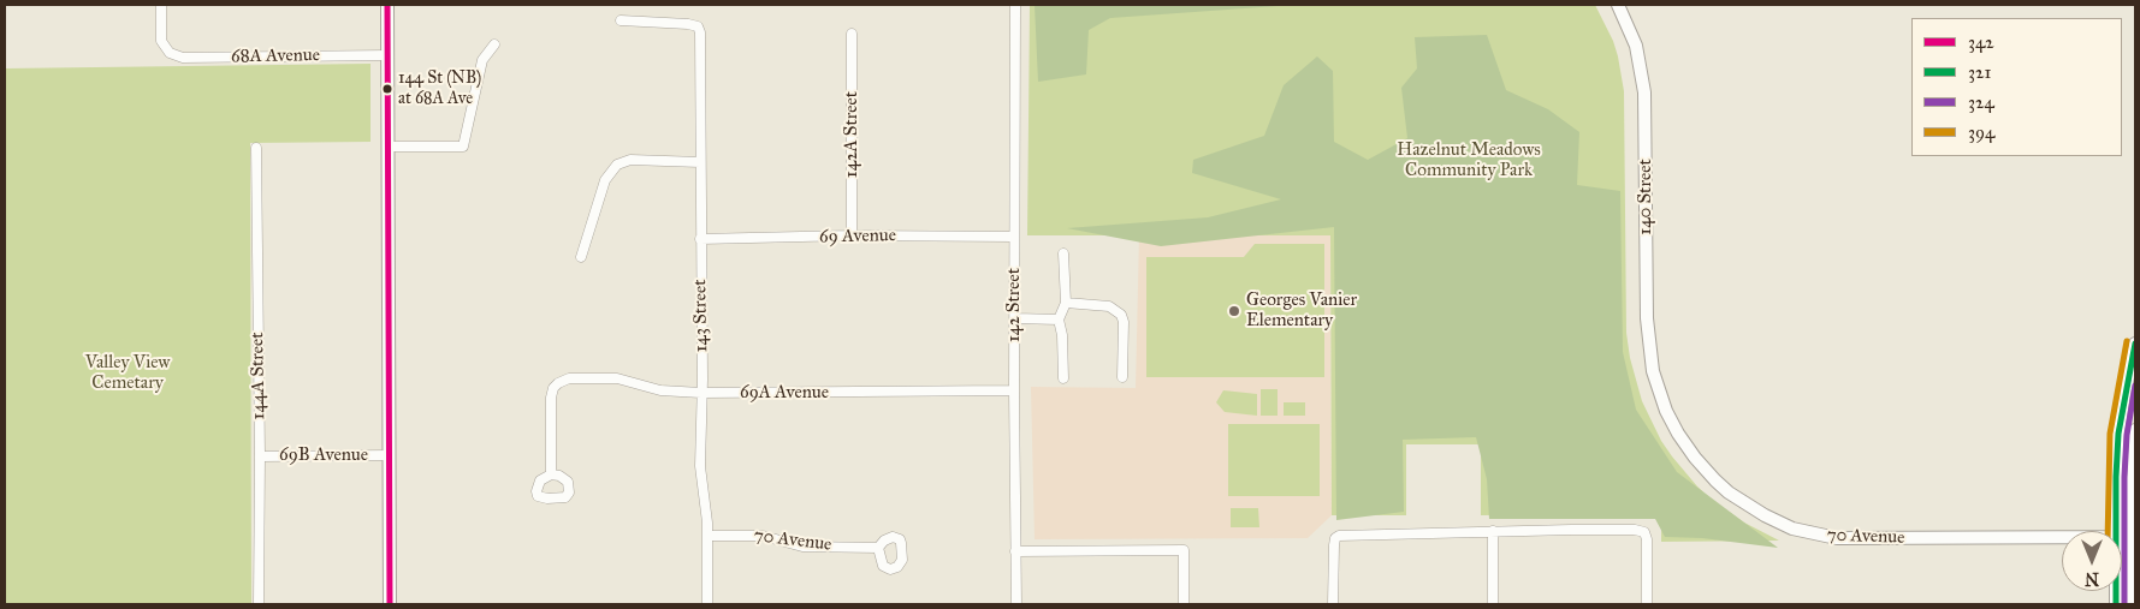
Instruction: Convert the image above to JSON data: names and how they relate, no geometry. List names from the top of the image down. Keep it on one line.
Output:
{"streets":{"main road":["140 Street","70 Avenue"],"street":["68A Avenue","142A Street","69 Avenue","142 Street","143 Street","144A Street","69A Avenue","69B Avenue"]},"crossings":[["142A Street","69 Avenue"],["140 Street","70 Avenue"],["69 Avenue","142 Street"],["69 Avenue","143 Street"],["142 Street","69A Avenue"],["143 Street","69A Avenue"],["143 Street","70 Avenue"],["144A Street","69B Avenue"]],"parks":["Hazelnut Meadows Community Park","Valley View Cemetary"],"places":["144 St (NB) at 68A Ave","Georges Vanier Elementary"],"lines":["transit line 342","transit line 394","transit line 321","transit line 324"],"legend":["342","321","324","394"],"north":"bottom"}
